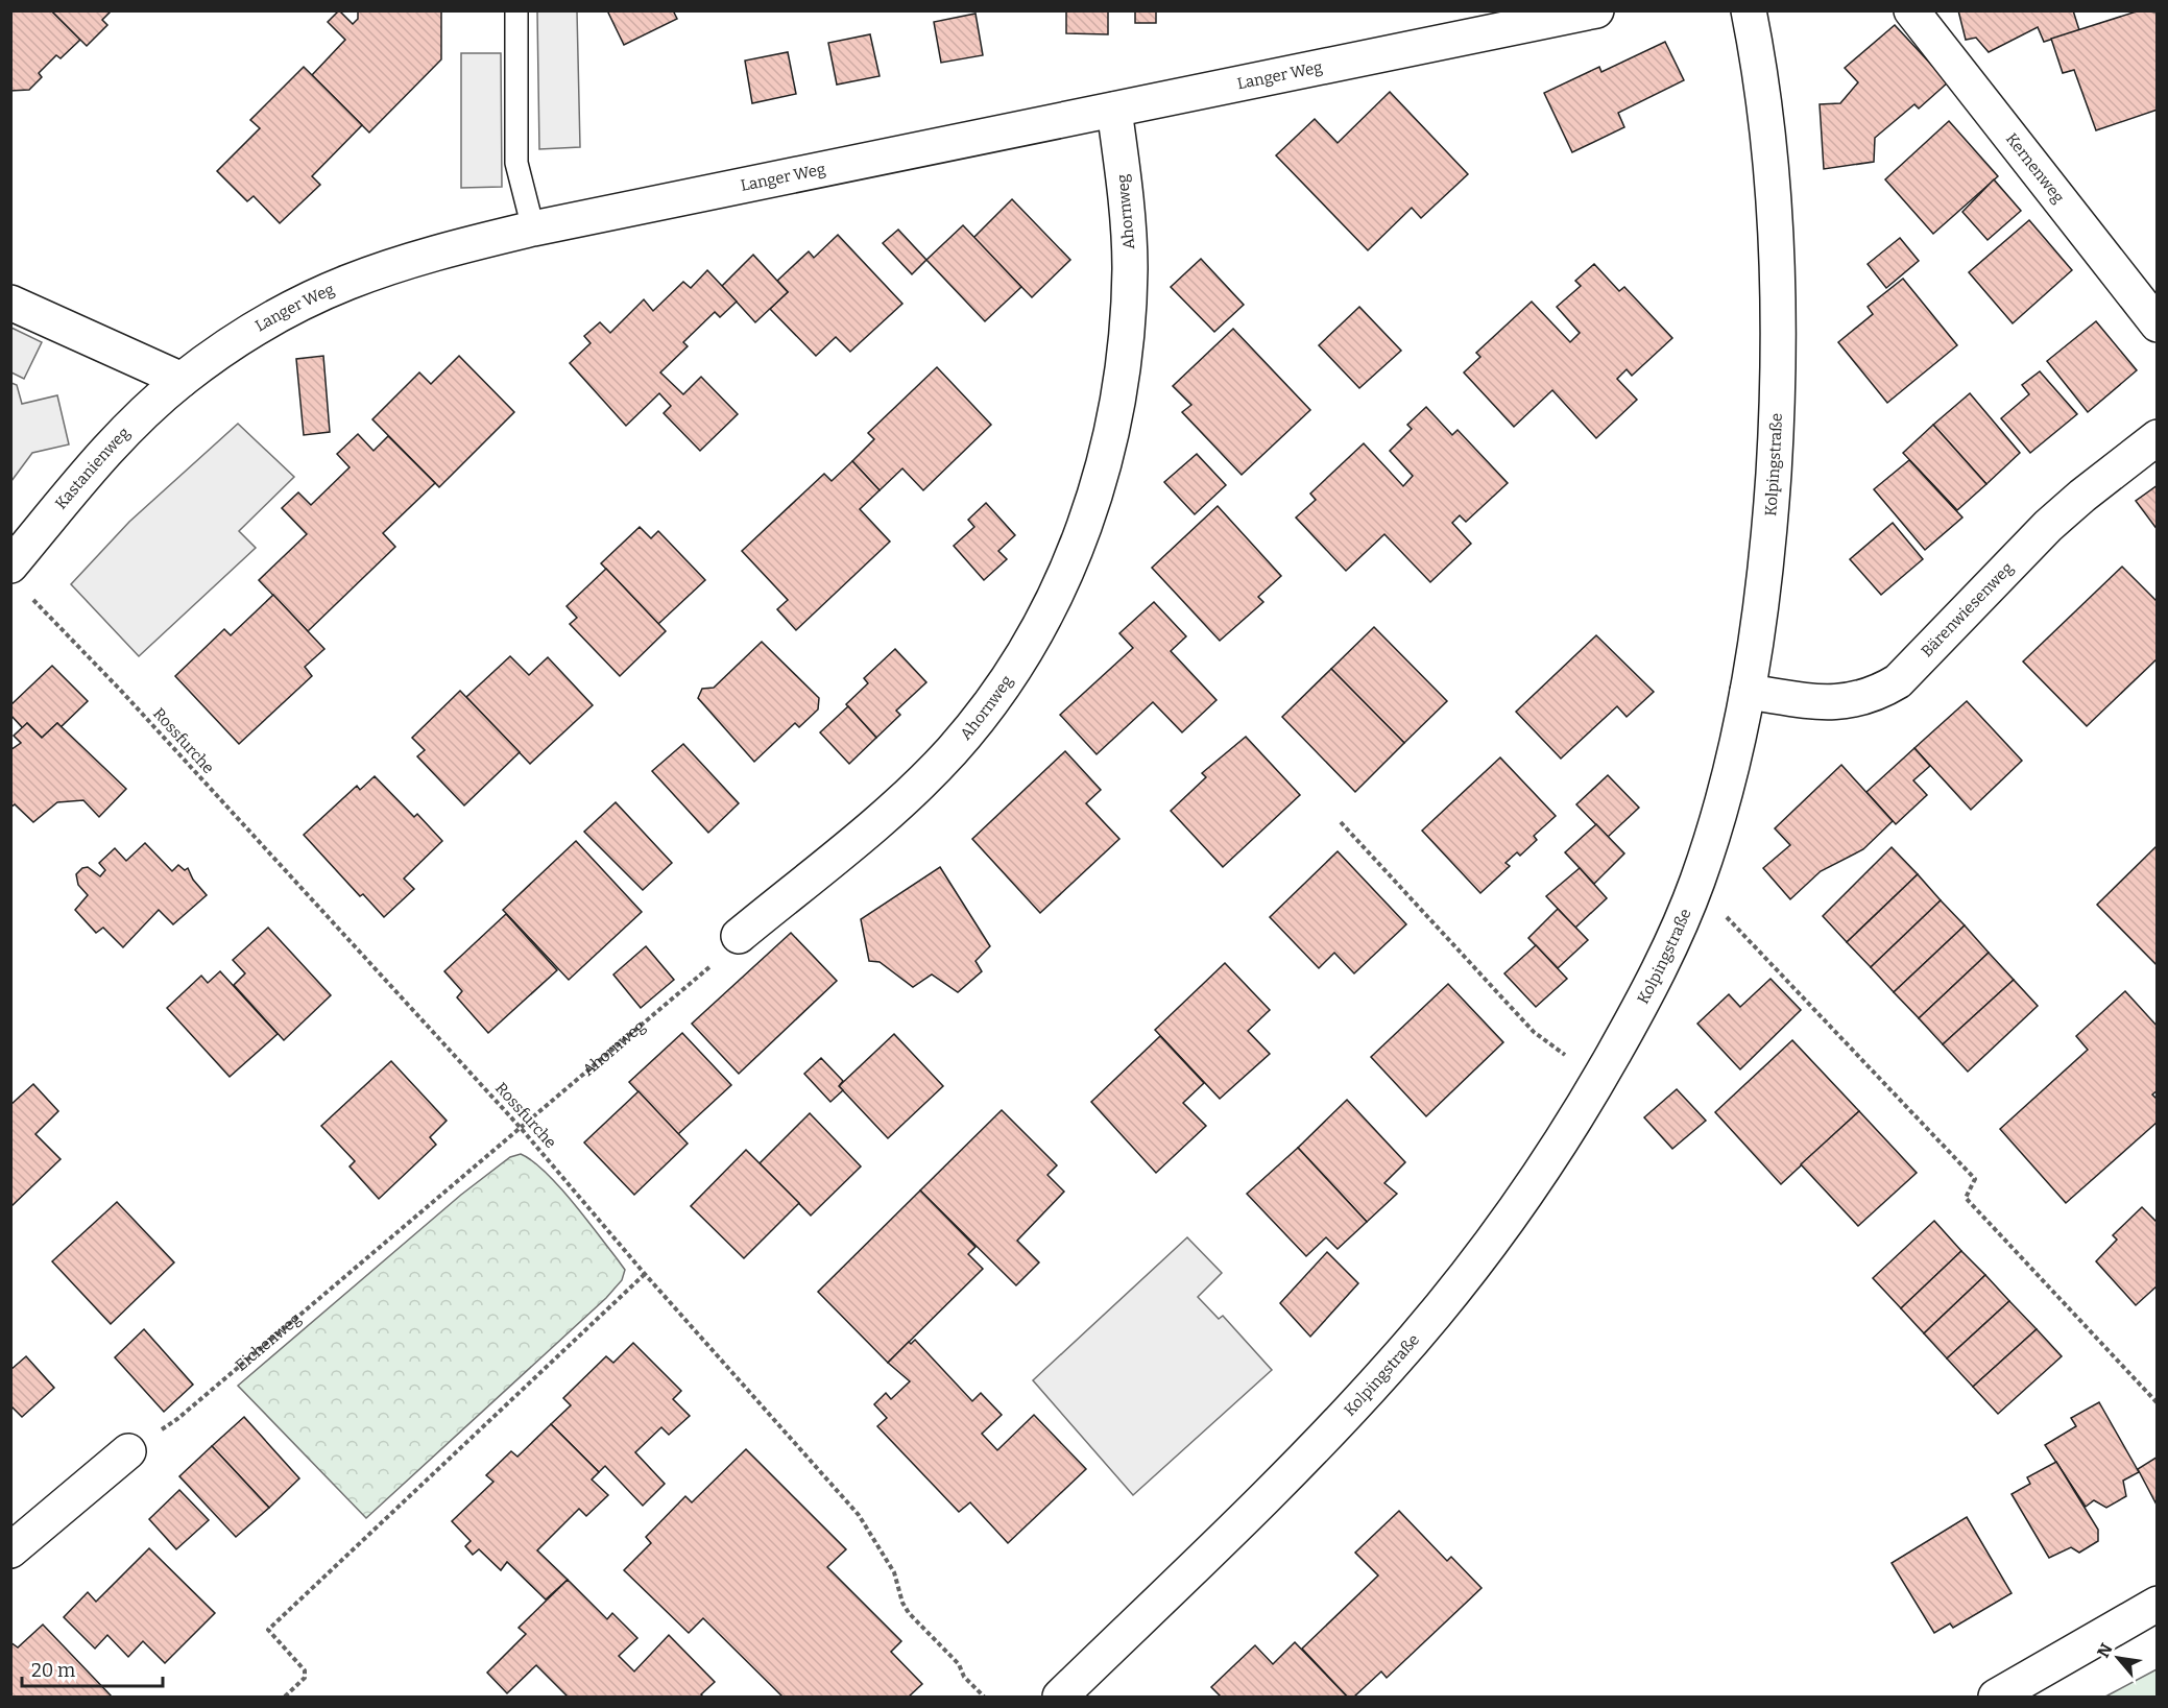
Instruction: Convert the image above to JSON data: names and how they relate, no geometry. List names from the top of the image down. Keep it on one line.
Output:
{"streets":{"street":["Langer Weg","Kernenweg","Ahornweg","Kolpingstraße","Kastanienweg","Bärenwiesenweg"],"path":["Rossfurche","Eichenweg"]},"crossings":[["Langer Weg","Ahornweg"],["Langer Weg","Kastanienweg"],["Ahornweg","Rossfurche"],["Ahornweg","Eichenweg"],["Kolpingstraße","Bärenwiesenweg"],["Kastanienweg","Rossfurche"],["Rossfurche","Eichenweg"]],"scale_bar":"20 m","north":"top left"}
